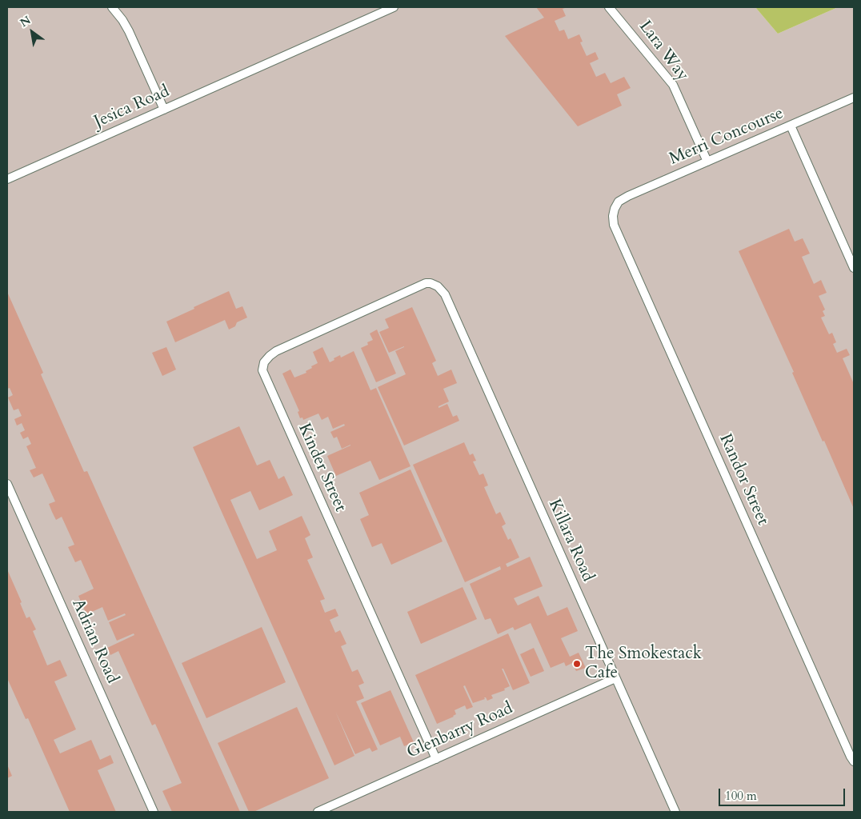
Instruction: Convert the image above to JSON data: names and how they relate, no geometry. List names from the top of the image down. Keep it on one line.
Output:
{"streets":{"street":["Lara Way","Jesica Road","Merri Concourse","Kinder Street","Randor Street","Killara Road","Adrian Road","Glenbarry Road"]},"crossings":[["Lara Way","Merri Concourse"],["Merri Concourse","Randor Street"],["Kinder Street","Killara Road"],["Kinder Street","Glenbarry Road"],["Killara Road","Glenbarry Road"]],"places":["The Smokestack Cafe"],"scale_bar":"100 m","north":"top left"}
